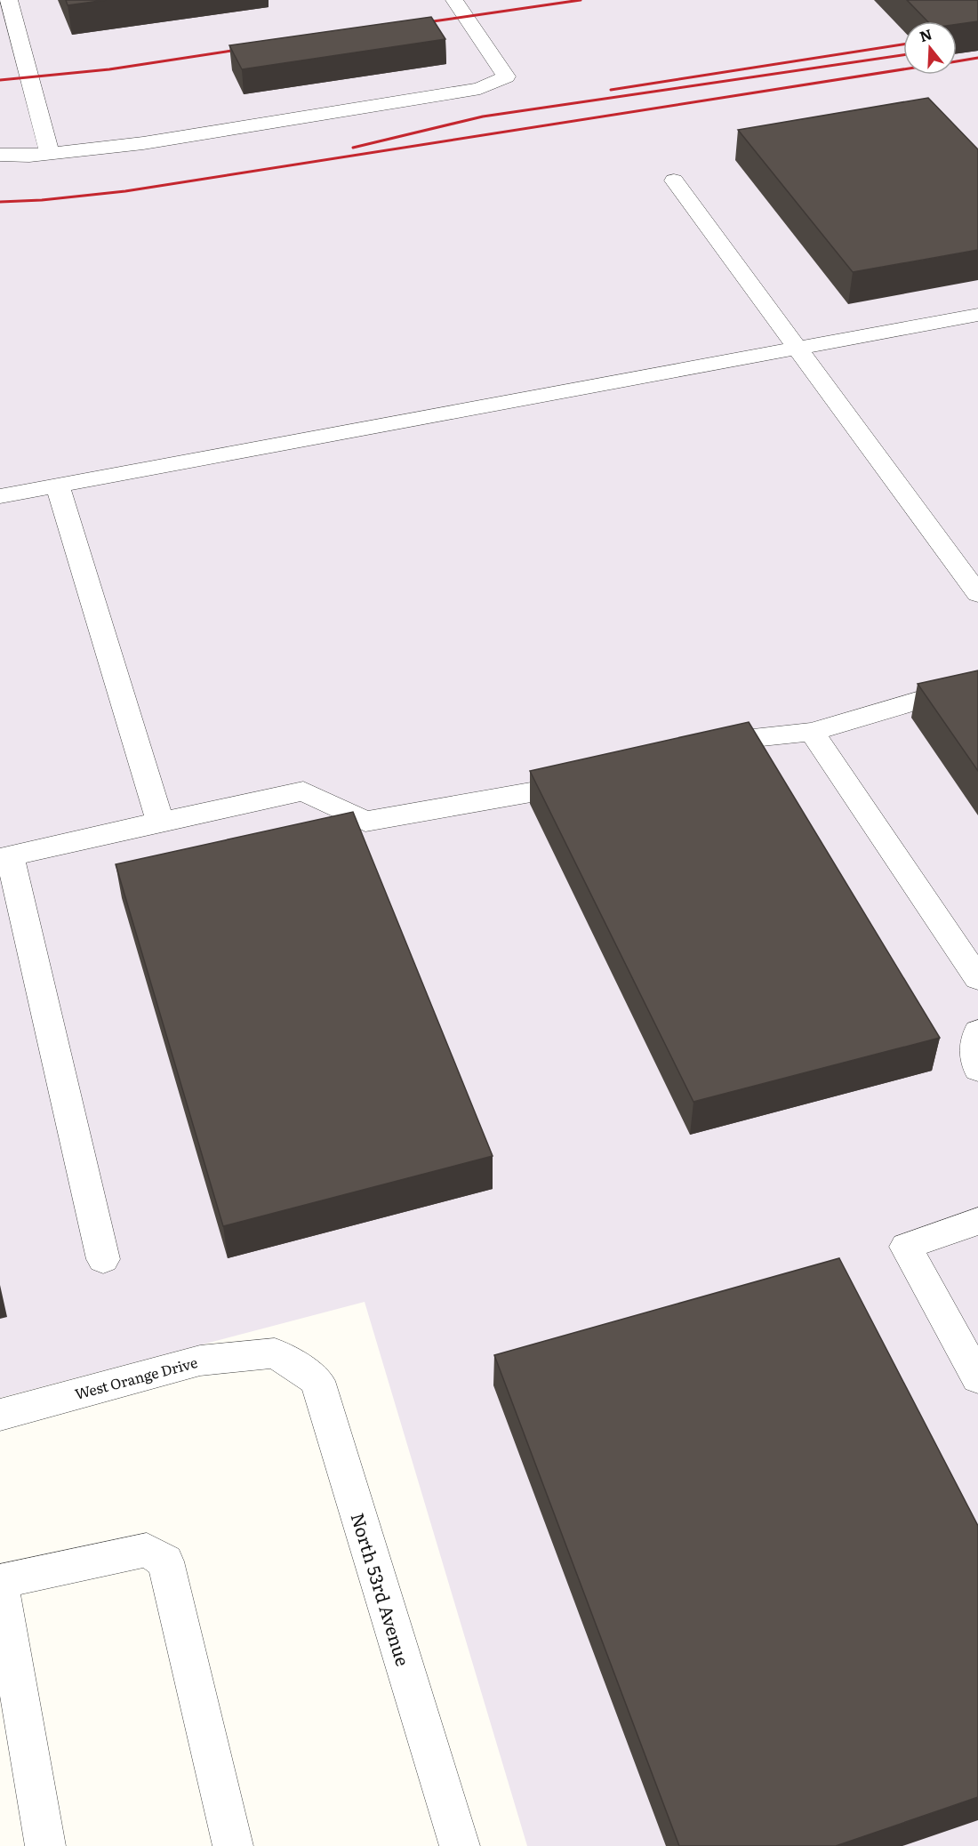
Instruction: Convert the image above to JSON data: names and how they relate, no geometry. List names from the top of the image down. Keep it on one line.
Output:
{"streets":{"street":["West Orange Drive","North 53rd Avenue"]},"crossings":[["West Orange Drive","North 53rd Avenue"]],"north":"top"}
